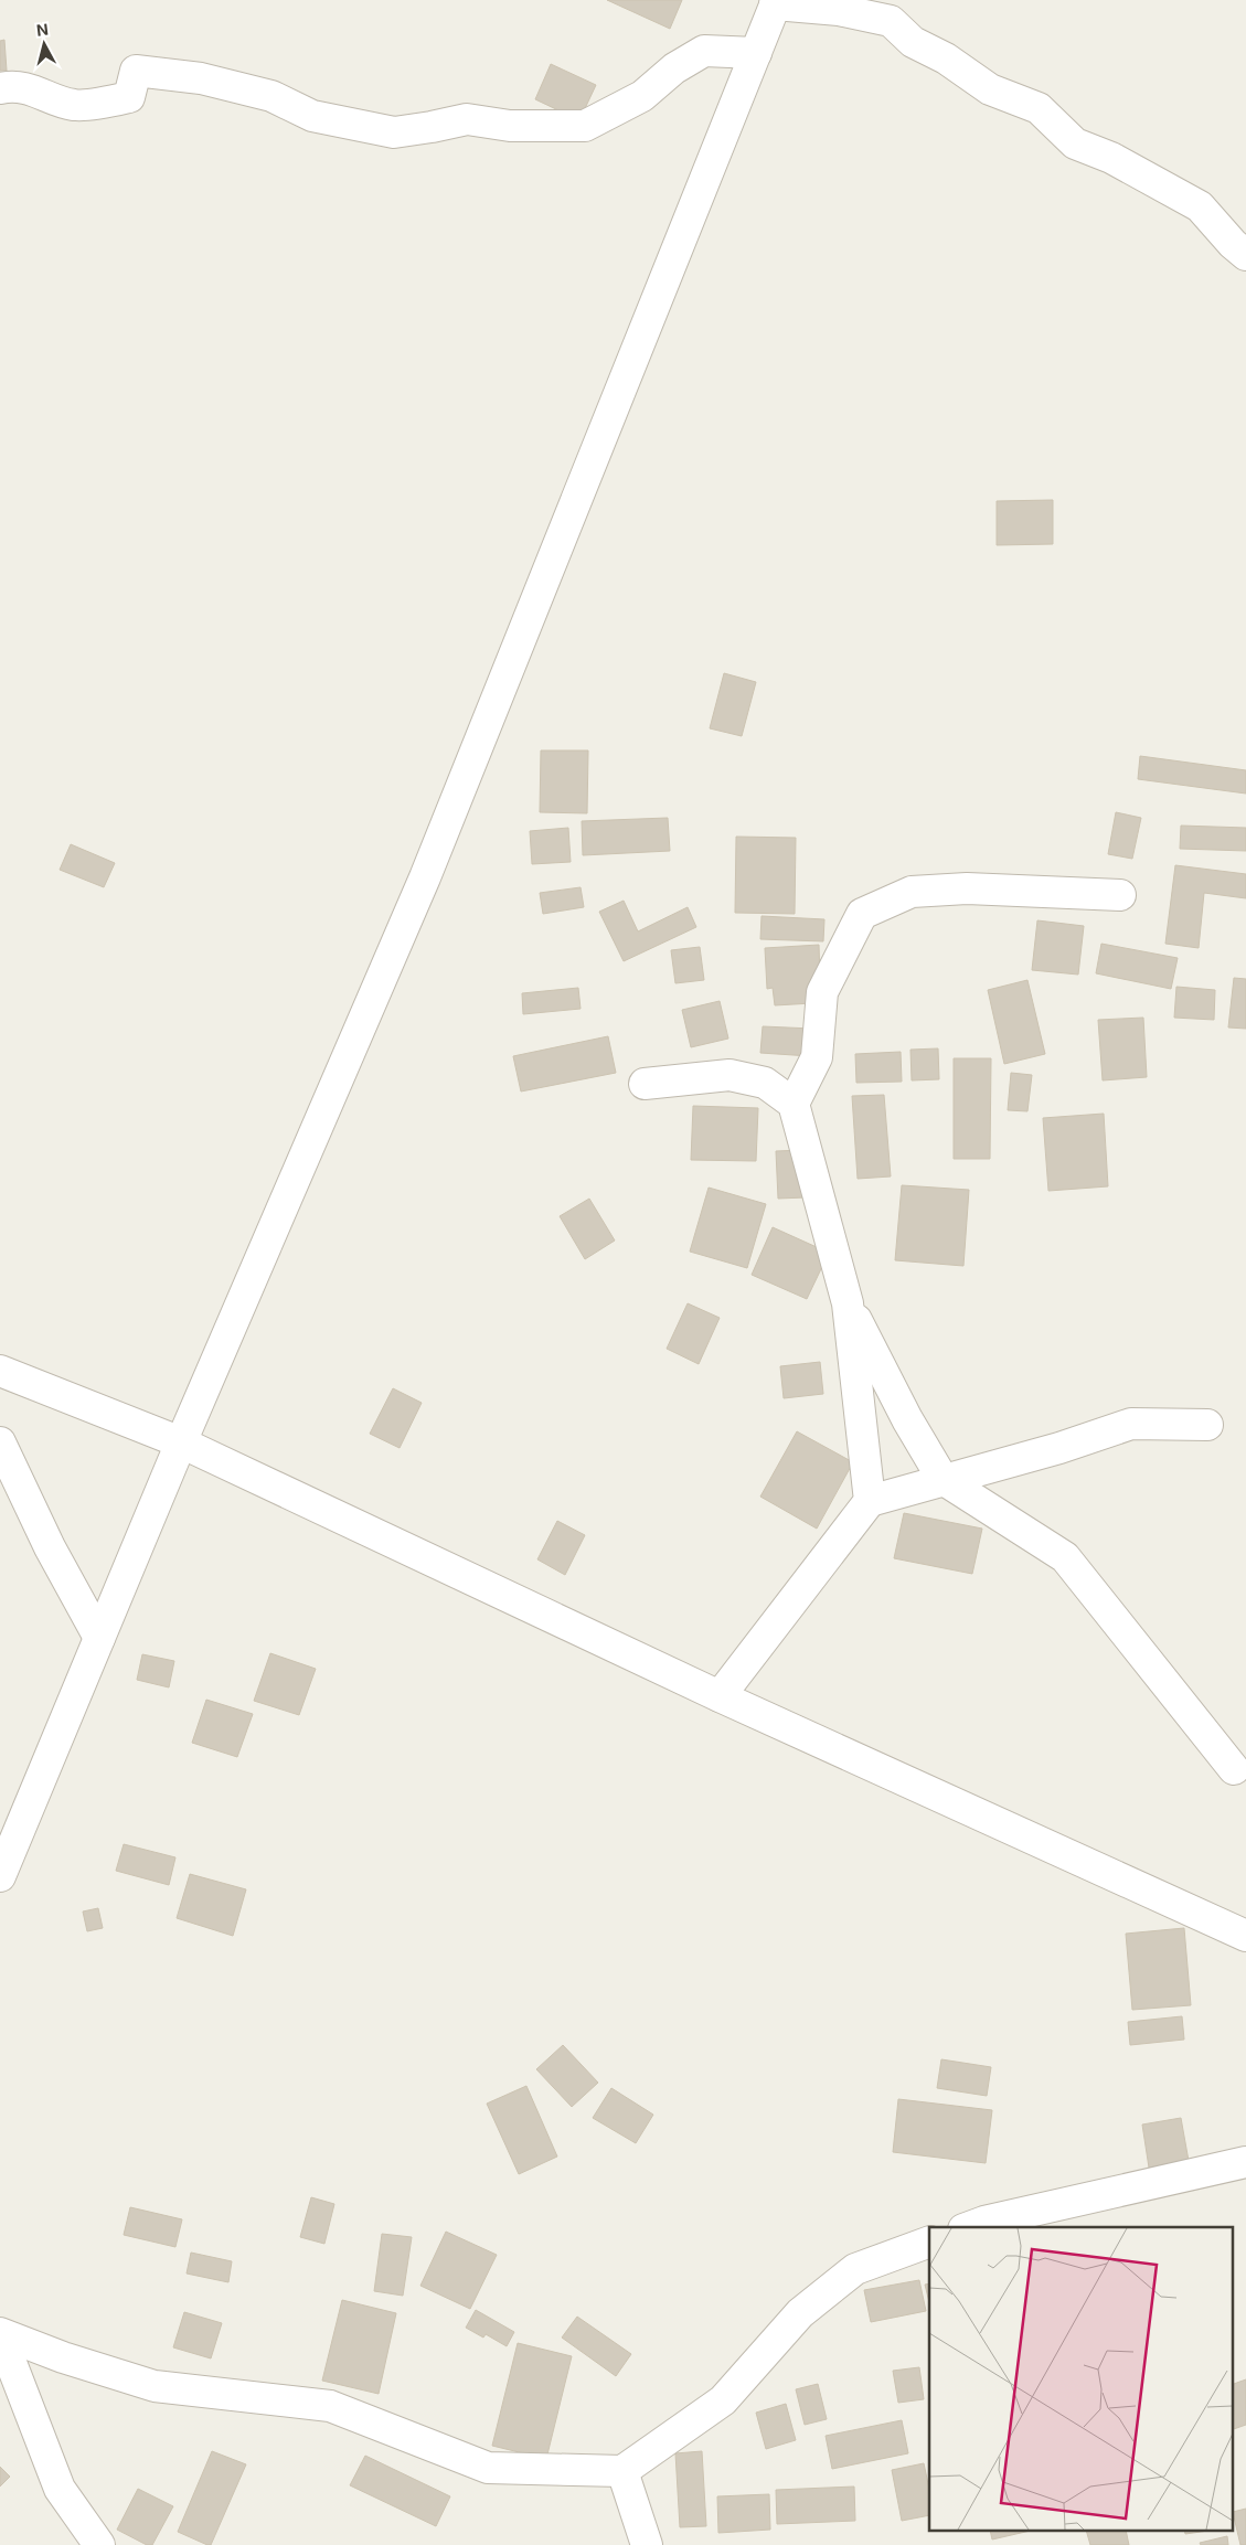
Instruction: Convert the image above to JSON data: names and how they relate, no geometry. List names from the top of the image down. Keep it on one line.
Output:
{"north":"top"}
